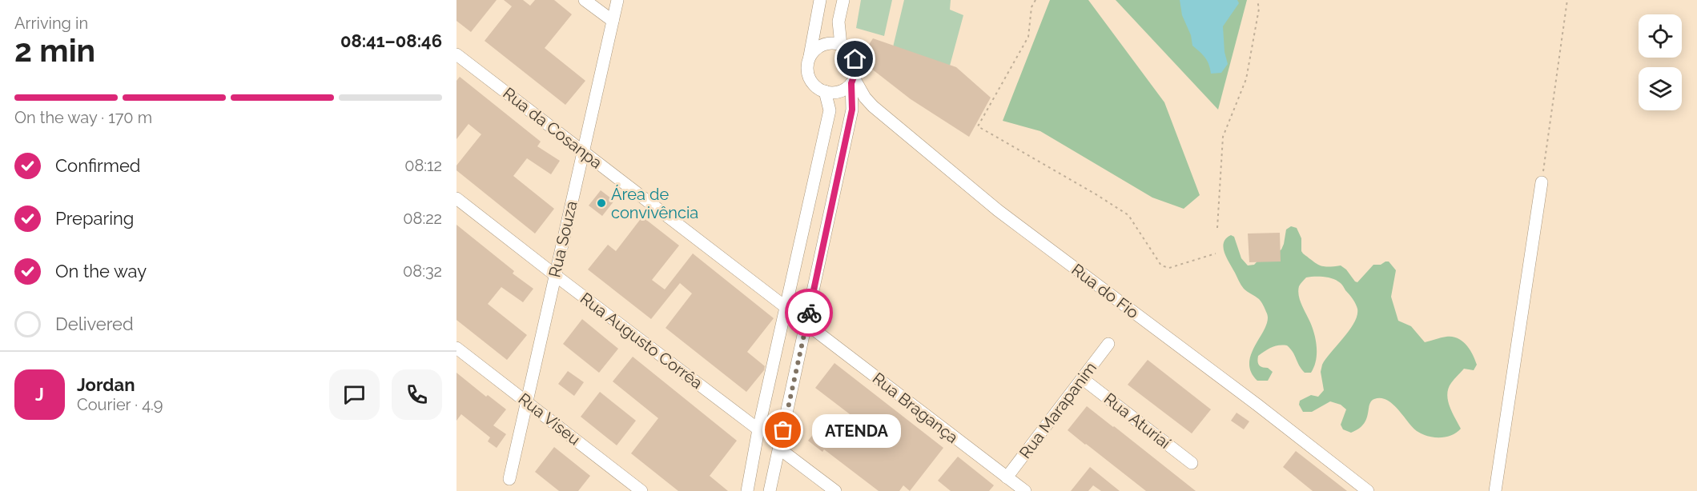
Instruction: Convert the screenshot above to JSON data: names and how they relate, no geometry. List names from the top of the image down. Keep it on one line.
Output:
{"streets":{"street":["Rua da Cosanpa","Rua Souza","Rua do Fio","Rua Augusto Corrêa","Rua Bragança","Rua Marapanim","Rua Viseu","Rua Aturiaí"]},"crossings":[["Rua da Cosanpa","Rua Souza"],["Rua Souza","Rua Augusto Corrêa"],["Rua Souza","Rua Viseu"],["Rua Bragança","Rua Marapanim"],["Rua Marapanim","Rua Aturiaí"]],"places":["Área de convivência","ATENDA"],"page":{"heading":["2 min","Arriving in","08:41–08:46"],"panel":["Jordan","Courier · 4.9"],"bar":"On the way · 170 m","list":[["Confirmed","08:12"],["Preparing","08:22"],["On the way","08:32"],"Delivered"],"round":"J","bubble":"ATENDA"}}
